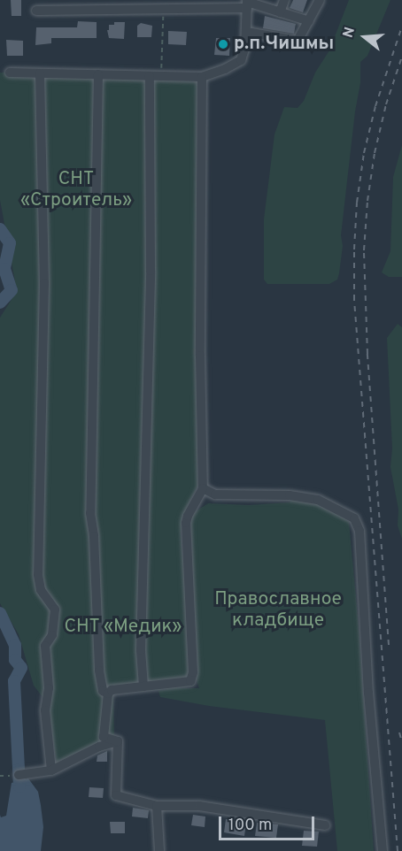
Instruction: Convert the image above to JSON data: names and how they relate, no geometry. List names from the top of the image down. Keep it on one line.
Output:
{"parks":["СНТ «Строитель»","Православное кладбище","СНТ «Медик»"],"places":["р.п.Чишмы"],"scale_bar":"100 m","north":"left"}
